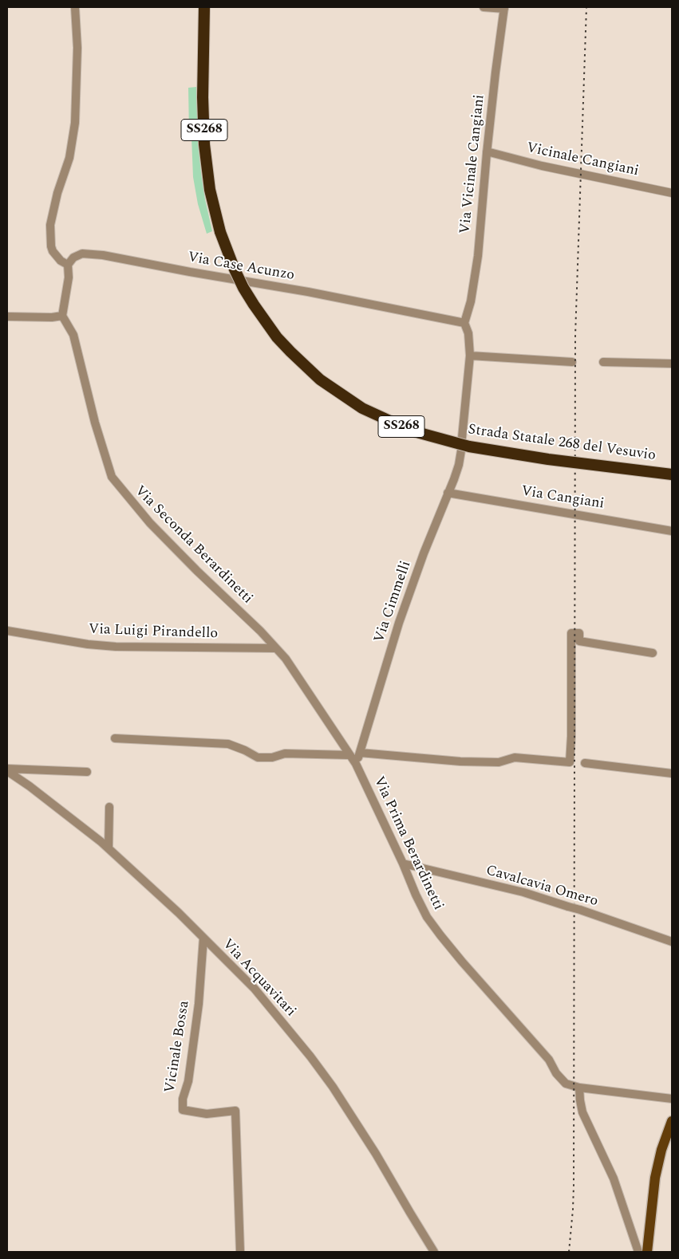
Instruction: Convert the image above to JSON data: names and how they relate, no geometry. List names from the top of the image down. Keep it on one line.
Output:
{"streets":{"highway":["SS268","Strada Statale 268 del Vesuvio"],"street":["Vicinale Cangiani","Via Vicinale Cangiani","Via Case Acunzo","Via Cangiani","Via Seconda Berardinetti","Via Cimmelli","Via Luigi Pirandello","Via Prima Berardinetti","Cavalcavia Omero","Via Acquavitari","Vicinale Bossa"]},"crossings":[["Vicinale Cangiani","Via Vicinale Cangiani"],["Via Vicinale Cangiani","Via Case Acunzo"],["Via Cangiani","Via Cimmelli"],["Via Seconda Berardinetti","Via Luigi Pirandello"],["Via Seconda Berardinetti","Via Prima Berardinetti"],["Via Cimmelli","Via Prima Berardinetti"],["Via Luigi Pirandello","Via Prima Berardinetti"],["Via Prima Berardinetti","Cavalcavia Omero"],["Via Acquavitari","Vicinale Bossa"]]}
